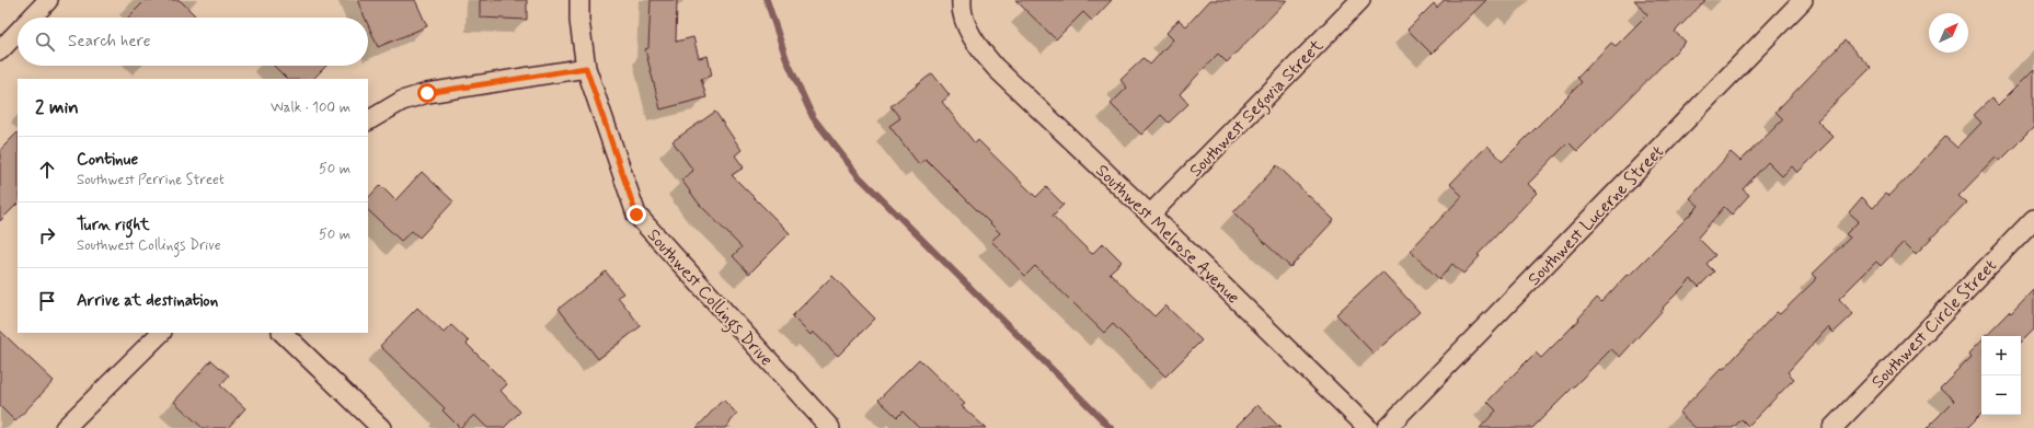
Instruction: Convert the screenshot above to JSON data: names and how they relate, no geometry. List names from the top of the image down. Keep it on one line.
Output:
{"streets":{"street":["Southwest Segovia Street","Southwest Lucerne Street","Southwest Melrose Avenue","Southwest Collings Drive","Southwest Circle Street"]},"crossings":[["Southwest Segovia Street","Southwest Melrose Avenue"]],"north":"top right","page":{"search":"Search here","heading":["2 min","Walk · 100 m"],"list":[["Continue","Southwest Perrine Street","50 m"],["Turn right","Southwest Collings Drive","50 m"],"Arrive at destination"],"map_buttons":["+","−"]}}
